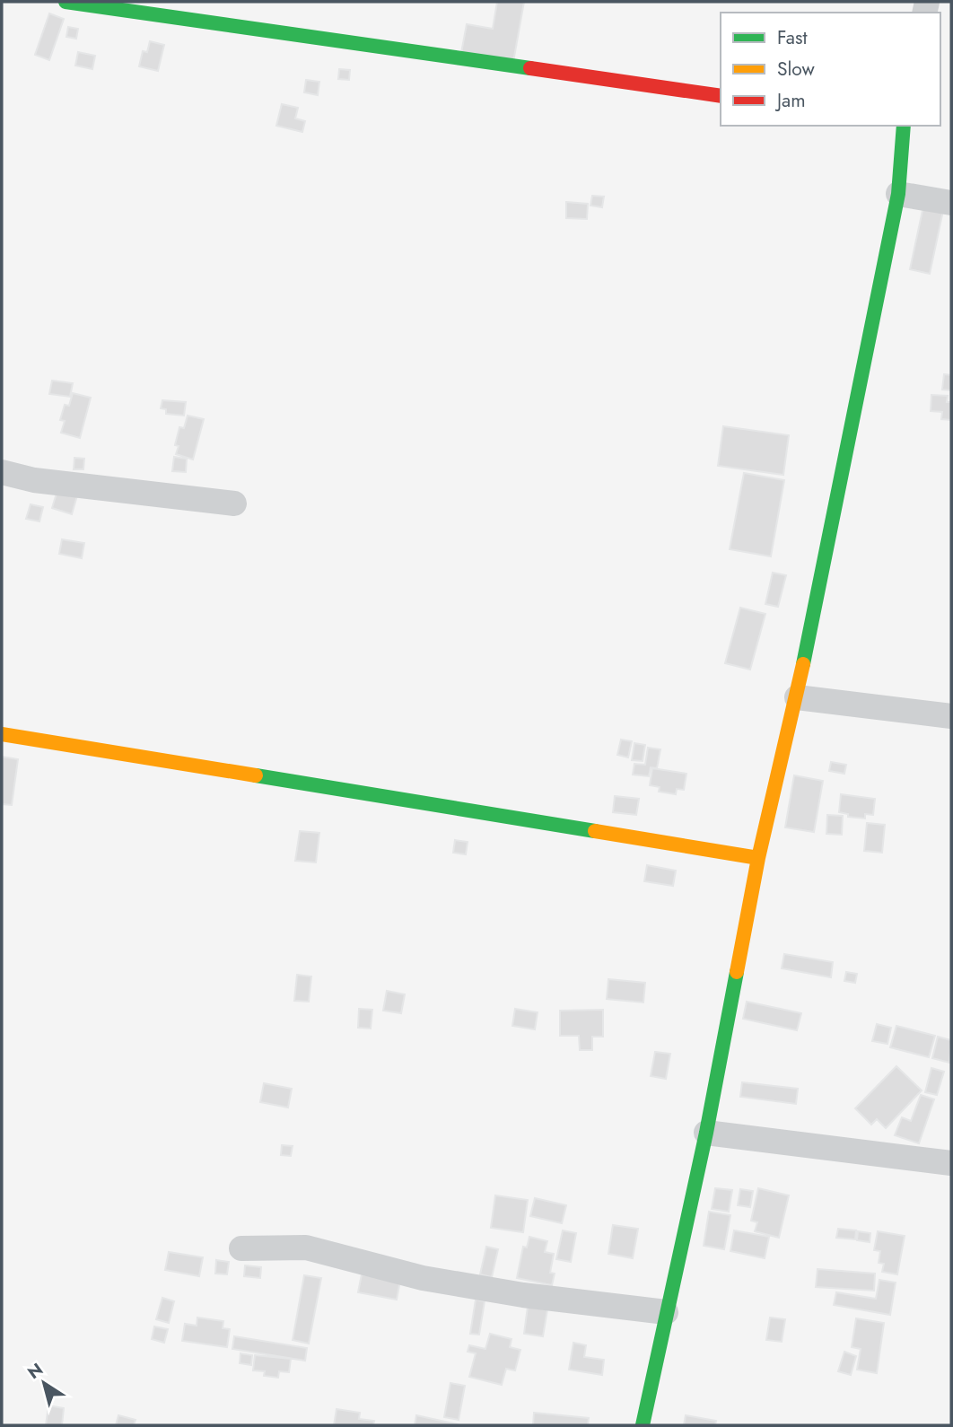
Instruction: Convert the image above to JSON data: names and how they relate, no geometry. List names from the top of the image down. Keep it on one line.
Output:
{"legend":["Fast","Slow","Jam"],"north":"top left"}
